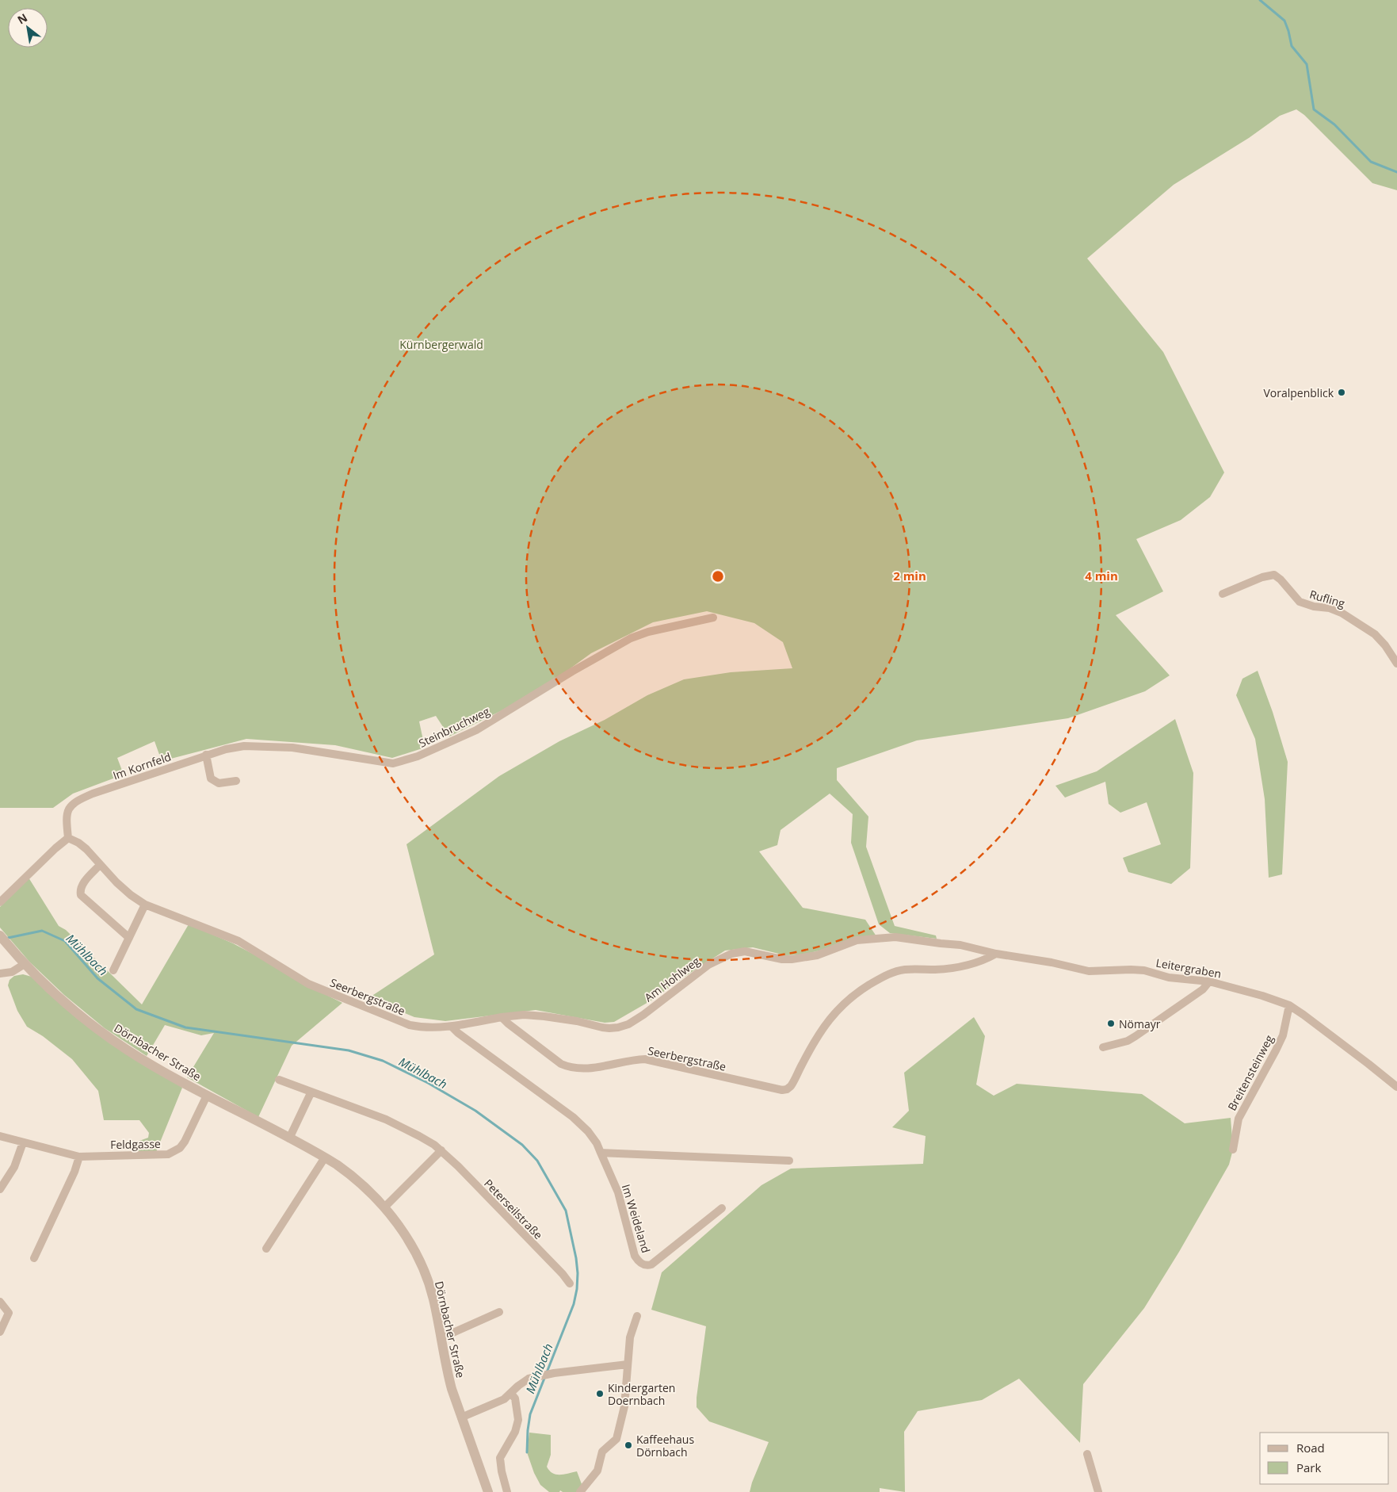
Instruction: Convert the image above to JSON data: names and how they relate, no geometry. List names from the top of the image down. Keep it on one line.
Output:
{"streets":{"street":["Rufling","Steinbruchweg","Im Kornfeld","Leitergraben","Am Hohlweg","Seerbergstraße","Dörnbacher Straße","Breitensteinweg","Feldgasse","Peterseilstraße","Im Weideland"]},"crossings":[["Steinbruchweg","Im Kornfeld"],["Im Kornfeld","Seerbergstraße"],["Leitergraben","Am Hohlweg"],["Leitergraben","Seerbergstraße"],["Leitergraben","Breitensteinweg"],["Am Hohlweg","Seerbergstraße"],["Seerbergstraße","Im Weideland"],["Dörnbacher Straße","Feldgasse"]],"water":["Mühlbach"],"parks":["Kürnbergerwald"],"places":["Voralpenblick","Nömayr","Kindergarten Doernbach","Kaffeehaus Dörnbach"],"legend":["Road","Park"],"north":"top left","rings":["2 min","4 min"]}
